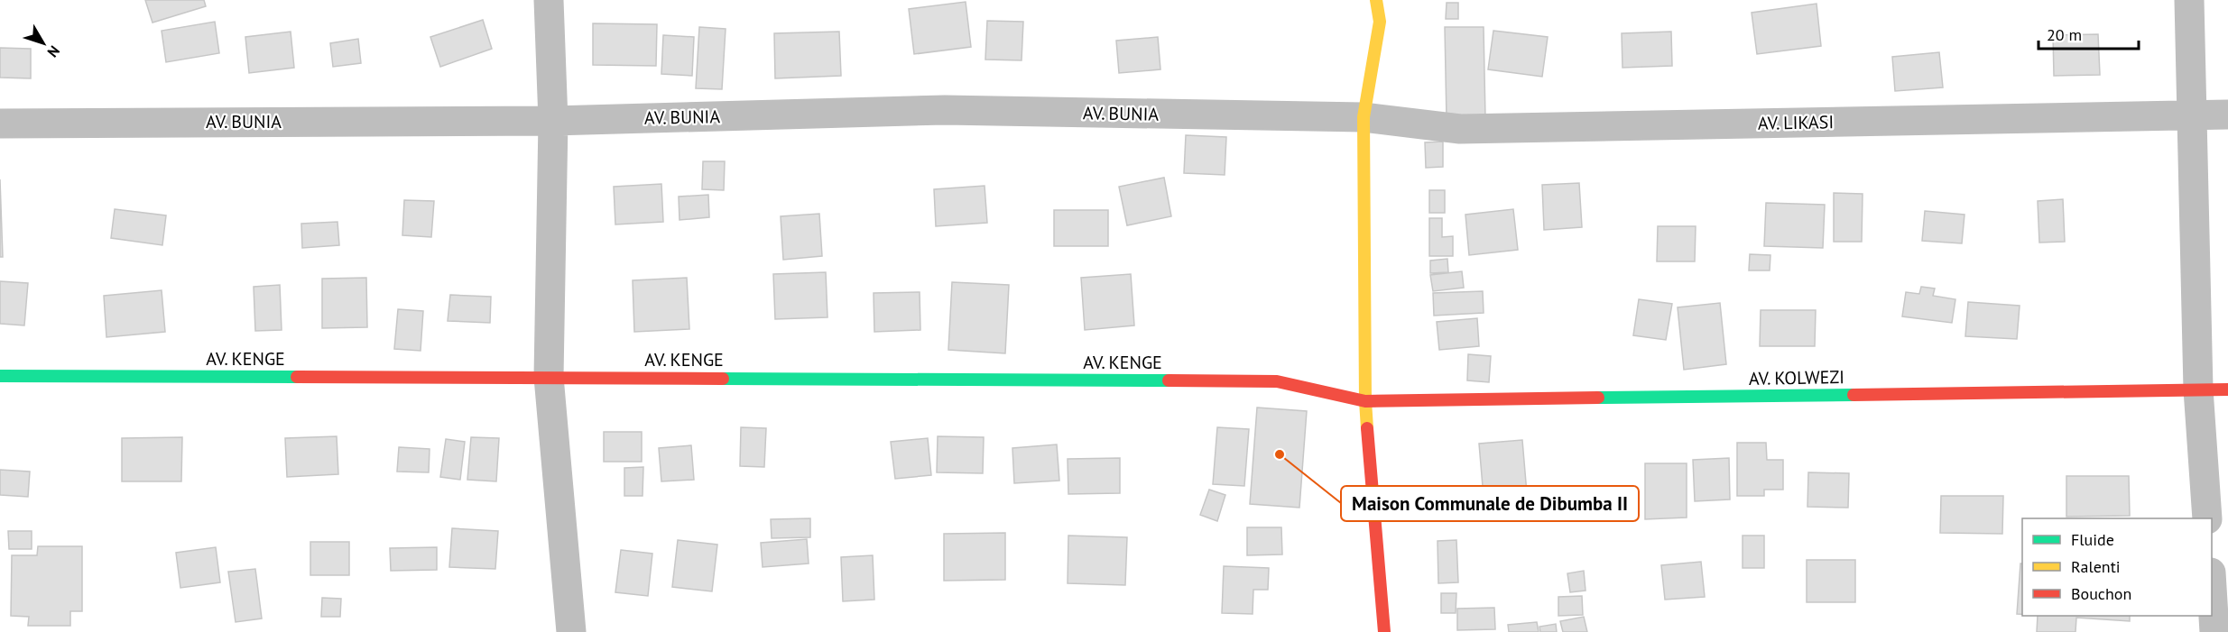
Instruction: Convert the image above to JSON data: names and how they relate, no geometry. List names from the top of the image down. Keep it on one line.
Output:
{"streets":{"main road":["AV. KENGE","AV. KOLWEZI"],"street":["AV. BUNIA","AV. LIKASI"]},"crossings":[["AV. BUNIA","AV. LIKASI"],["AV. KENGE","AV. KOLWEZI"]],"places":["Maison Communale de Dibumba II"],"legend":["Fluide","Ralenti","Bouchon"],"scale_bar":"20 m","north":"bottom right"}
